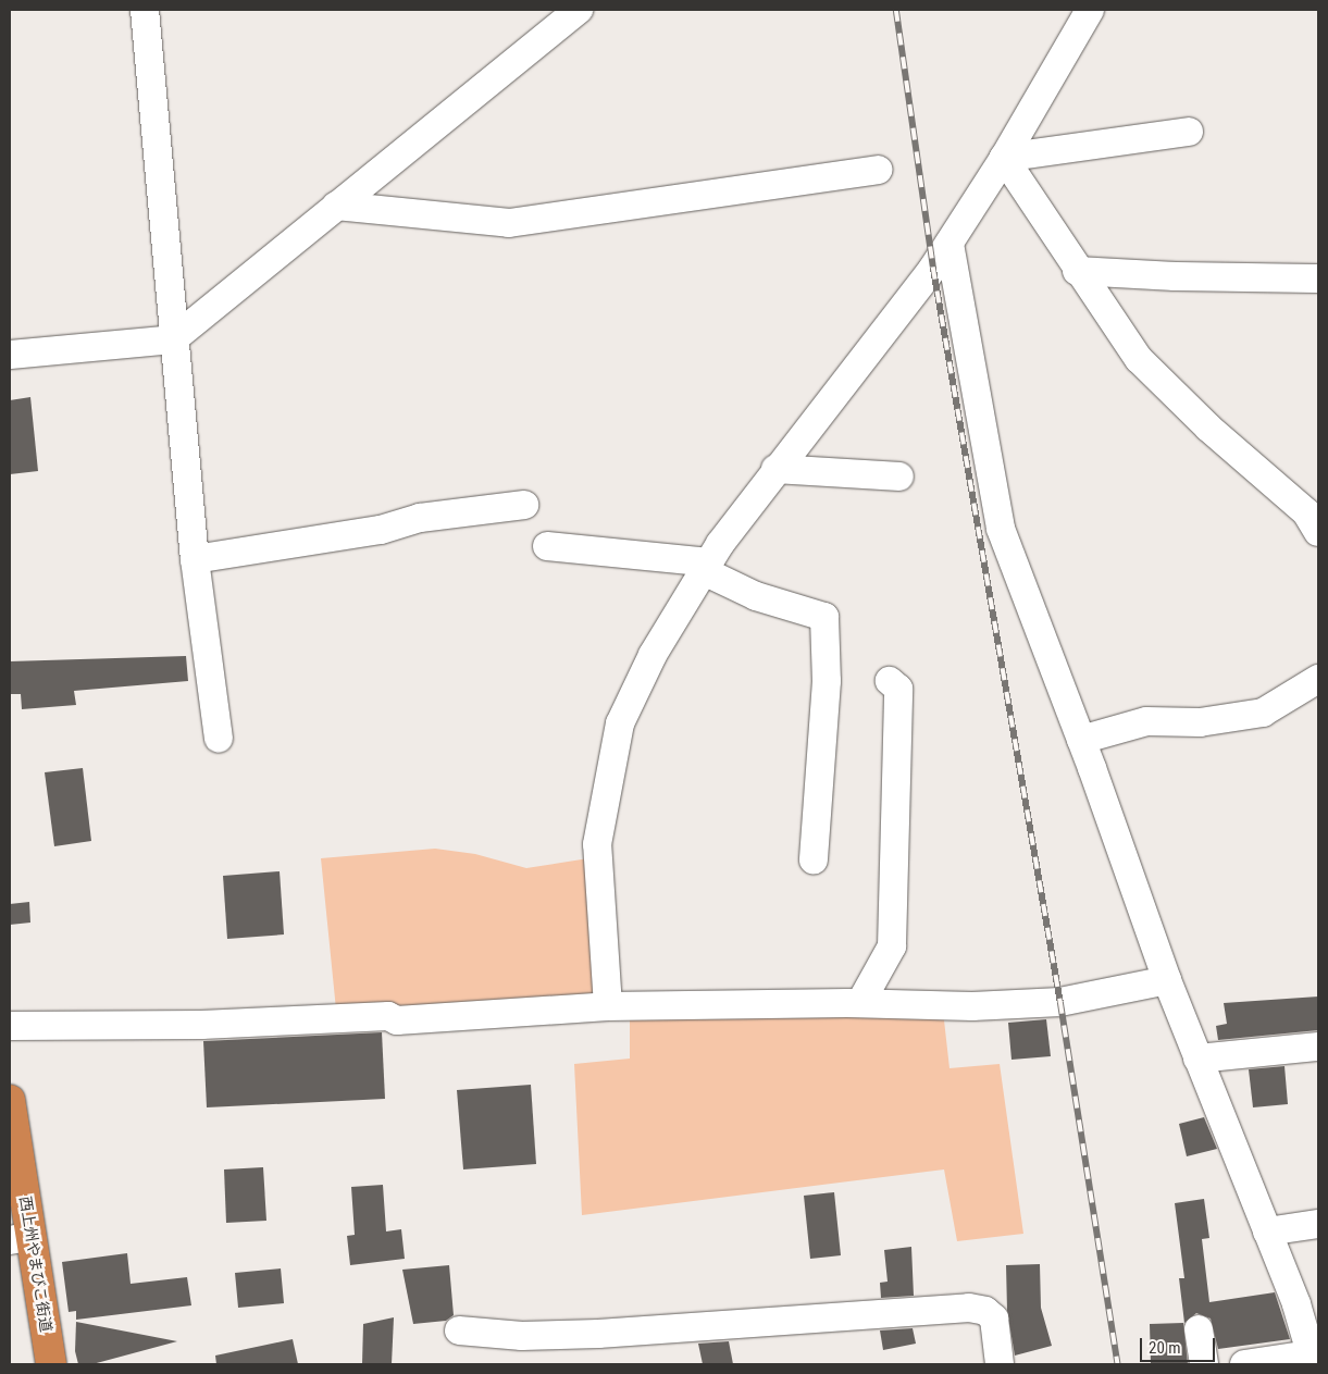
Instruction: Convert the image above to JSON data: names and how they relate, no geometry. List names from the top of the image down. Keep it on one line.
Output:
{"streets":{"highway":["西上州やまびこ街道"]},"scale_bar":"20 m"}
